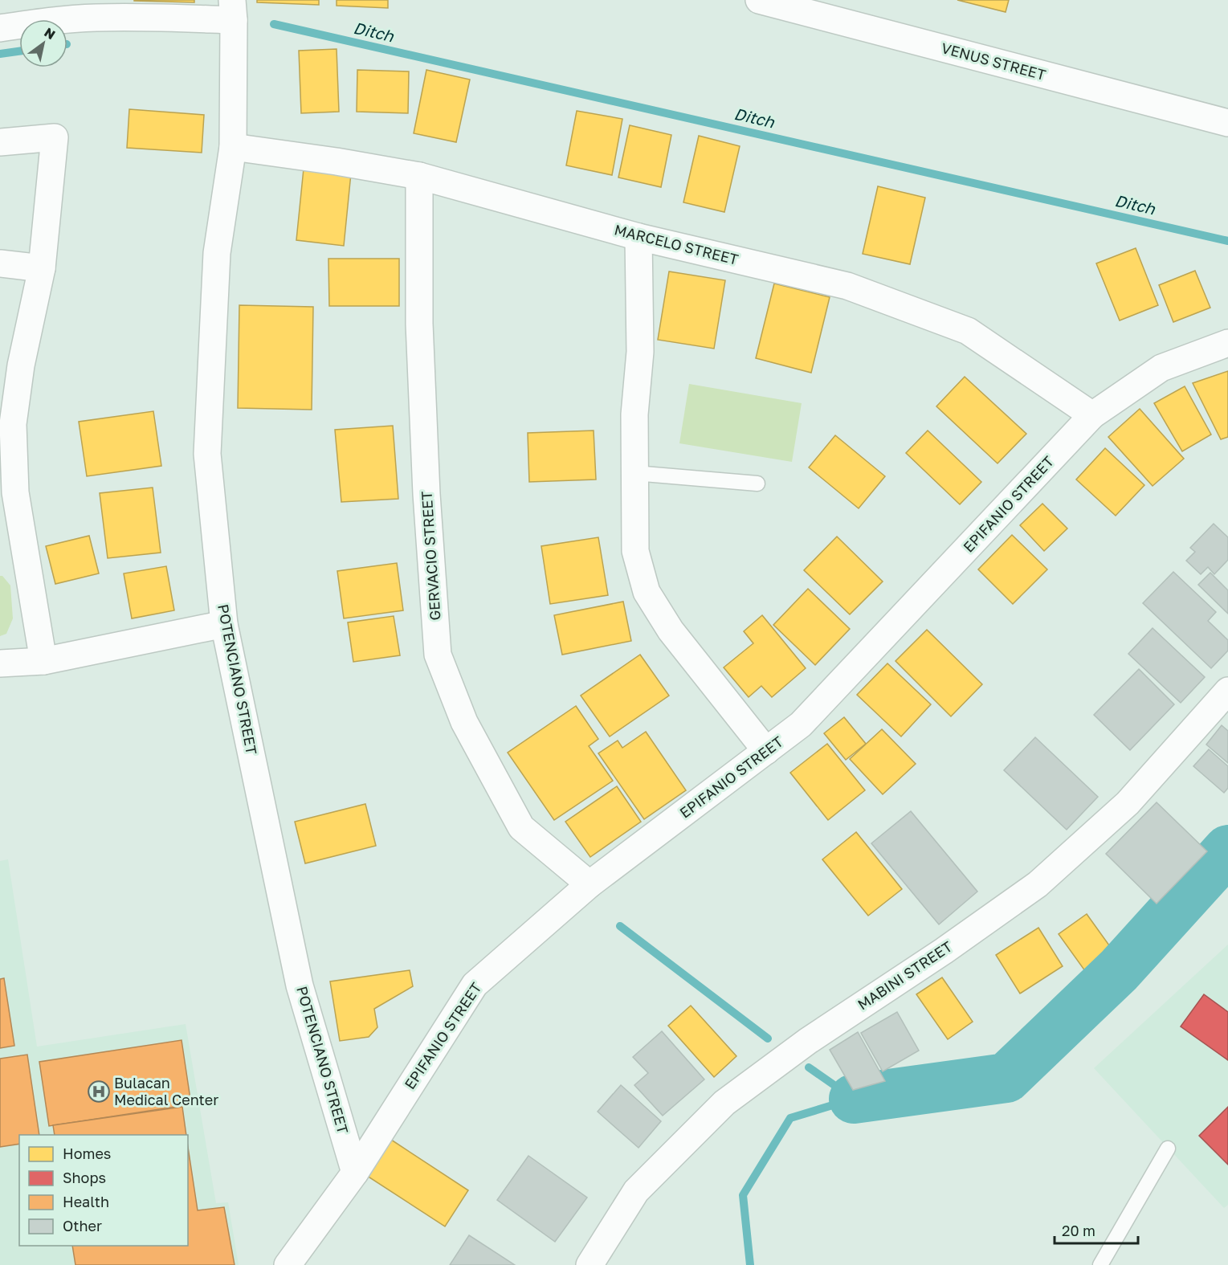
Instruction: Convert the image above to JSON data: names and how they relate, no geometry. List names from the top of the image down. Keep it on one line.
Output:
{"streets":{"street":["VENUS STREET","MARCELO STREET","EPIFANIO STREET","GERVACIO STREET","POTENCIANO STREET","MABINI STREET"]},"crossings":[["MARCELO STREET","EPIFANIO STREET"],["MARCELO STREET","GERVACIO STREET"],["MARCELO STREET","POTENCIANO STREET"],["EPIFANIO STREET","GERVACIO STREET"],["EPIFANIO STREET","POTENCIANO STREET"]],"water":["Ditch"],"places":{"hospital":["Bulacan Medical Center"]},"legend":["Homes","Shops","Health","Other"],"scale_bar":"20 m","north":"top right"}
